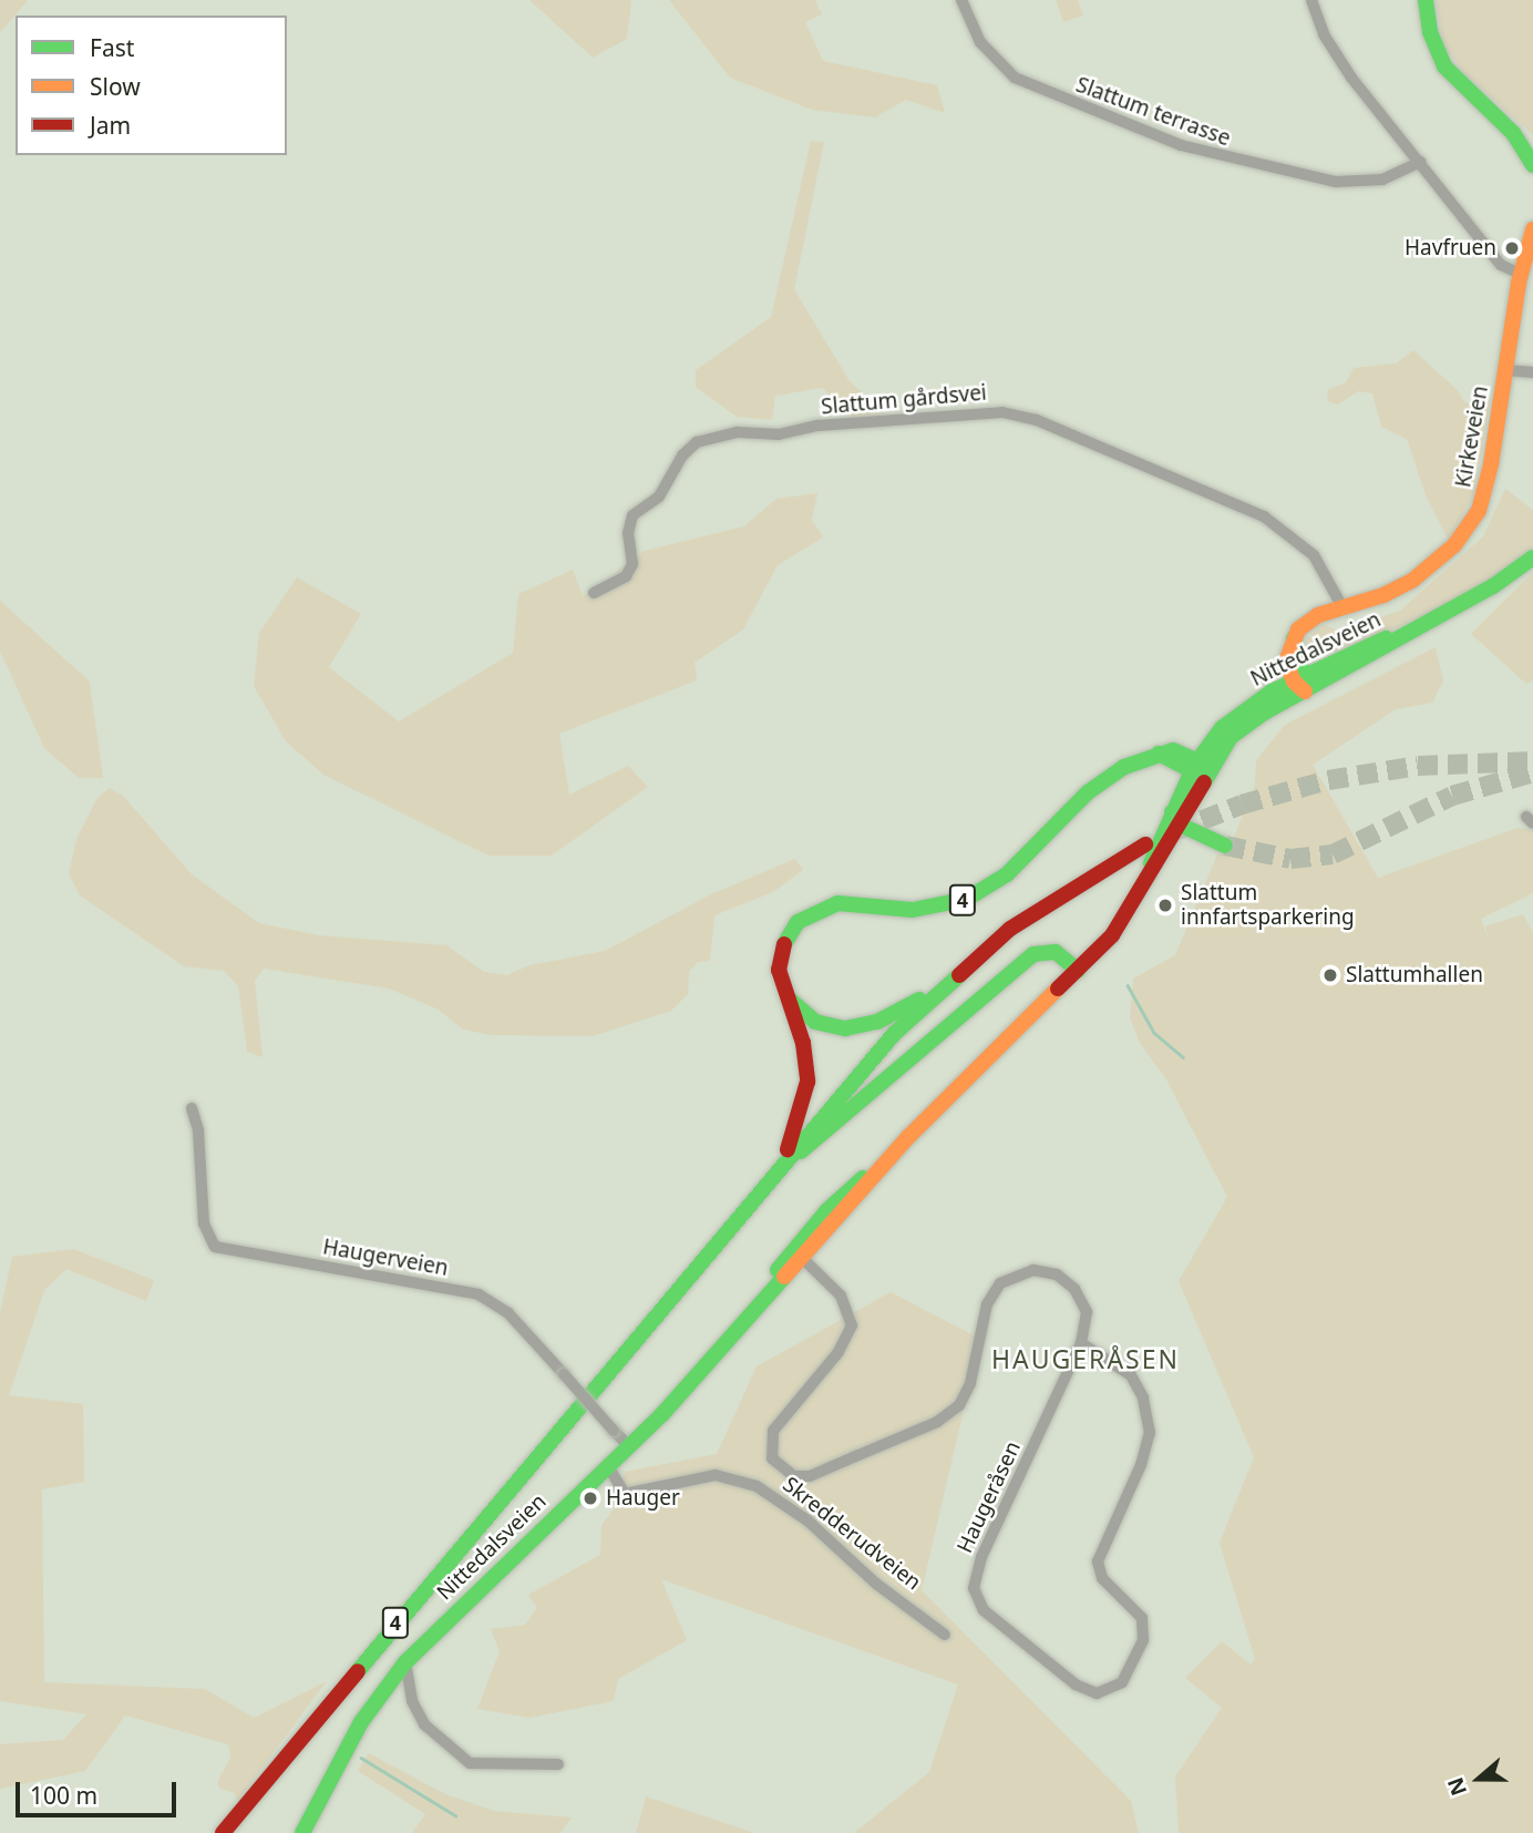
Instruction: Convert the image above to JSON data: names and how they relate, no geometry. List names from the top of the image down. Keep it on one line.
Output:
{"streets":{"main road":["Kirkeveien","Nittedalsveien","4"],"street":["Slattum terrasse","Slattum gårdsvei","Haugerveien","Haugeråsen","Skredderudveien"]},"crossings":[["Slattum gårdsvei","Kirkeveien"],["Kirkeveien","Nittedalsveien"],["Nittedalsveien","4"],["Nittedalsveien","Haugerveien"],["Nittedalsveien","Haugeråsen"],["Nittedalsveien","Skredderudveien"]],"districts":["HAUGERÅSEN"],"places":["Havfruen","Slattum innfartsparkering","Slattumhallen","Hauger"],"legend":["Fast","Slow","Jam"],"scale_bar":"100 m","north":"left"}
